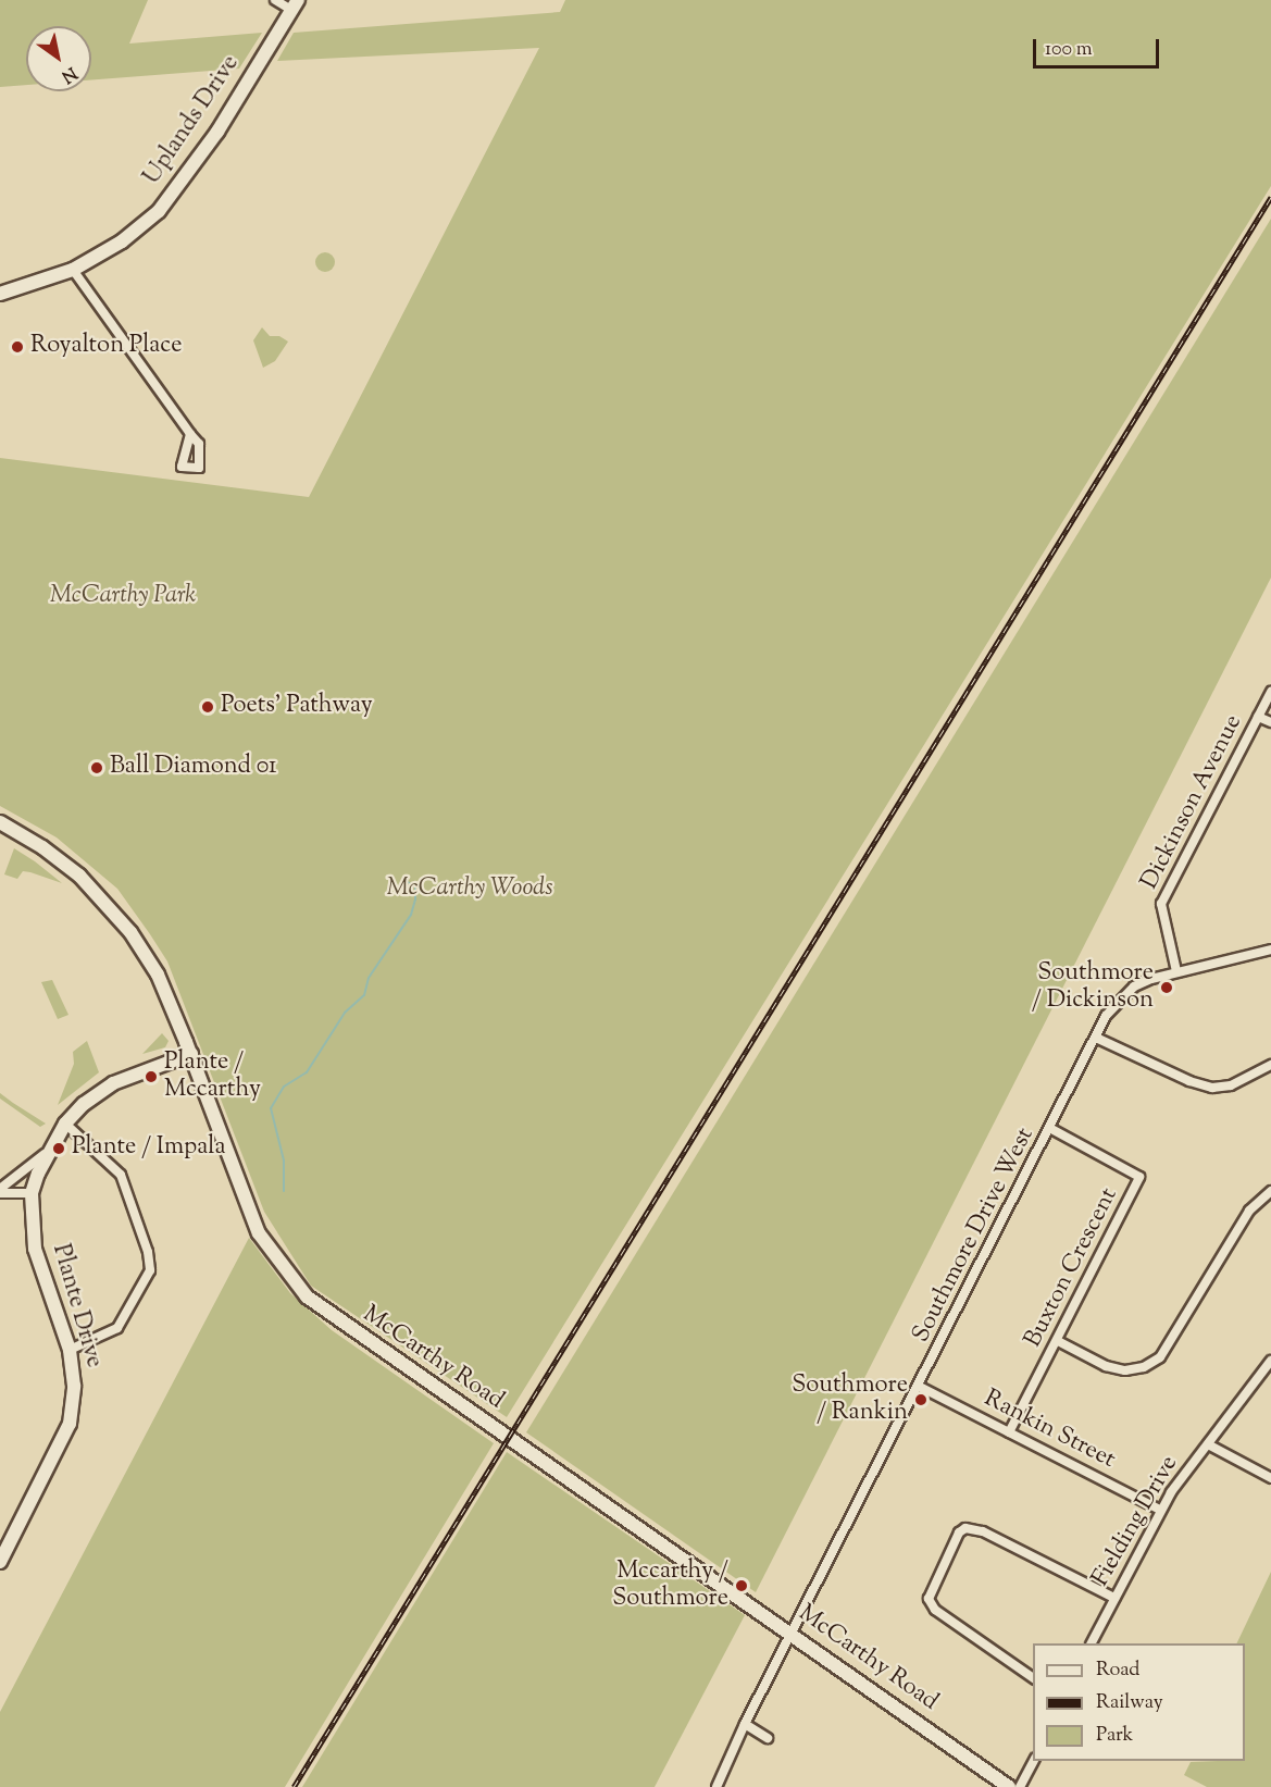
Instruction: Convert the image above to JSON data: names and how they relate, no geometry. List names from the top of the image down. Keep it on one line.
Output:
{"streets":{"street":["Uplands Drive","Dickinson Avenue","Southmore Drive West","Buxton Crescent","Plante Drive","McCarthy Road","Rankin Street","Fielding Drive"]},"crossings":[["Dickinson Avenue","Southmore Drive West"],["Southmore Drive West","Buxton Crescent"],["Southmore Drive West","McCarthy Road"],["Southmore Drive West","Rankin Street"],["Buxton Crescent","Rankin Street"],["Plante Drive","McCarthy Road"],["Rankin Street","Fielding Drive"]],"parks":["McCarthy Park","McCarthy Woods"],"places":["Royalton Place","Poets' Pathway","Ball Diamond 01","Southmore / Dickinson","Plante / Mccarthy","Plante / Impala","Southmore / Rankin","Mccarthy / Southmore"],"legend":["Road","Railway","Park"],"scale_bar":"100 m","north":"bottom right"}
